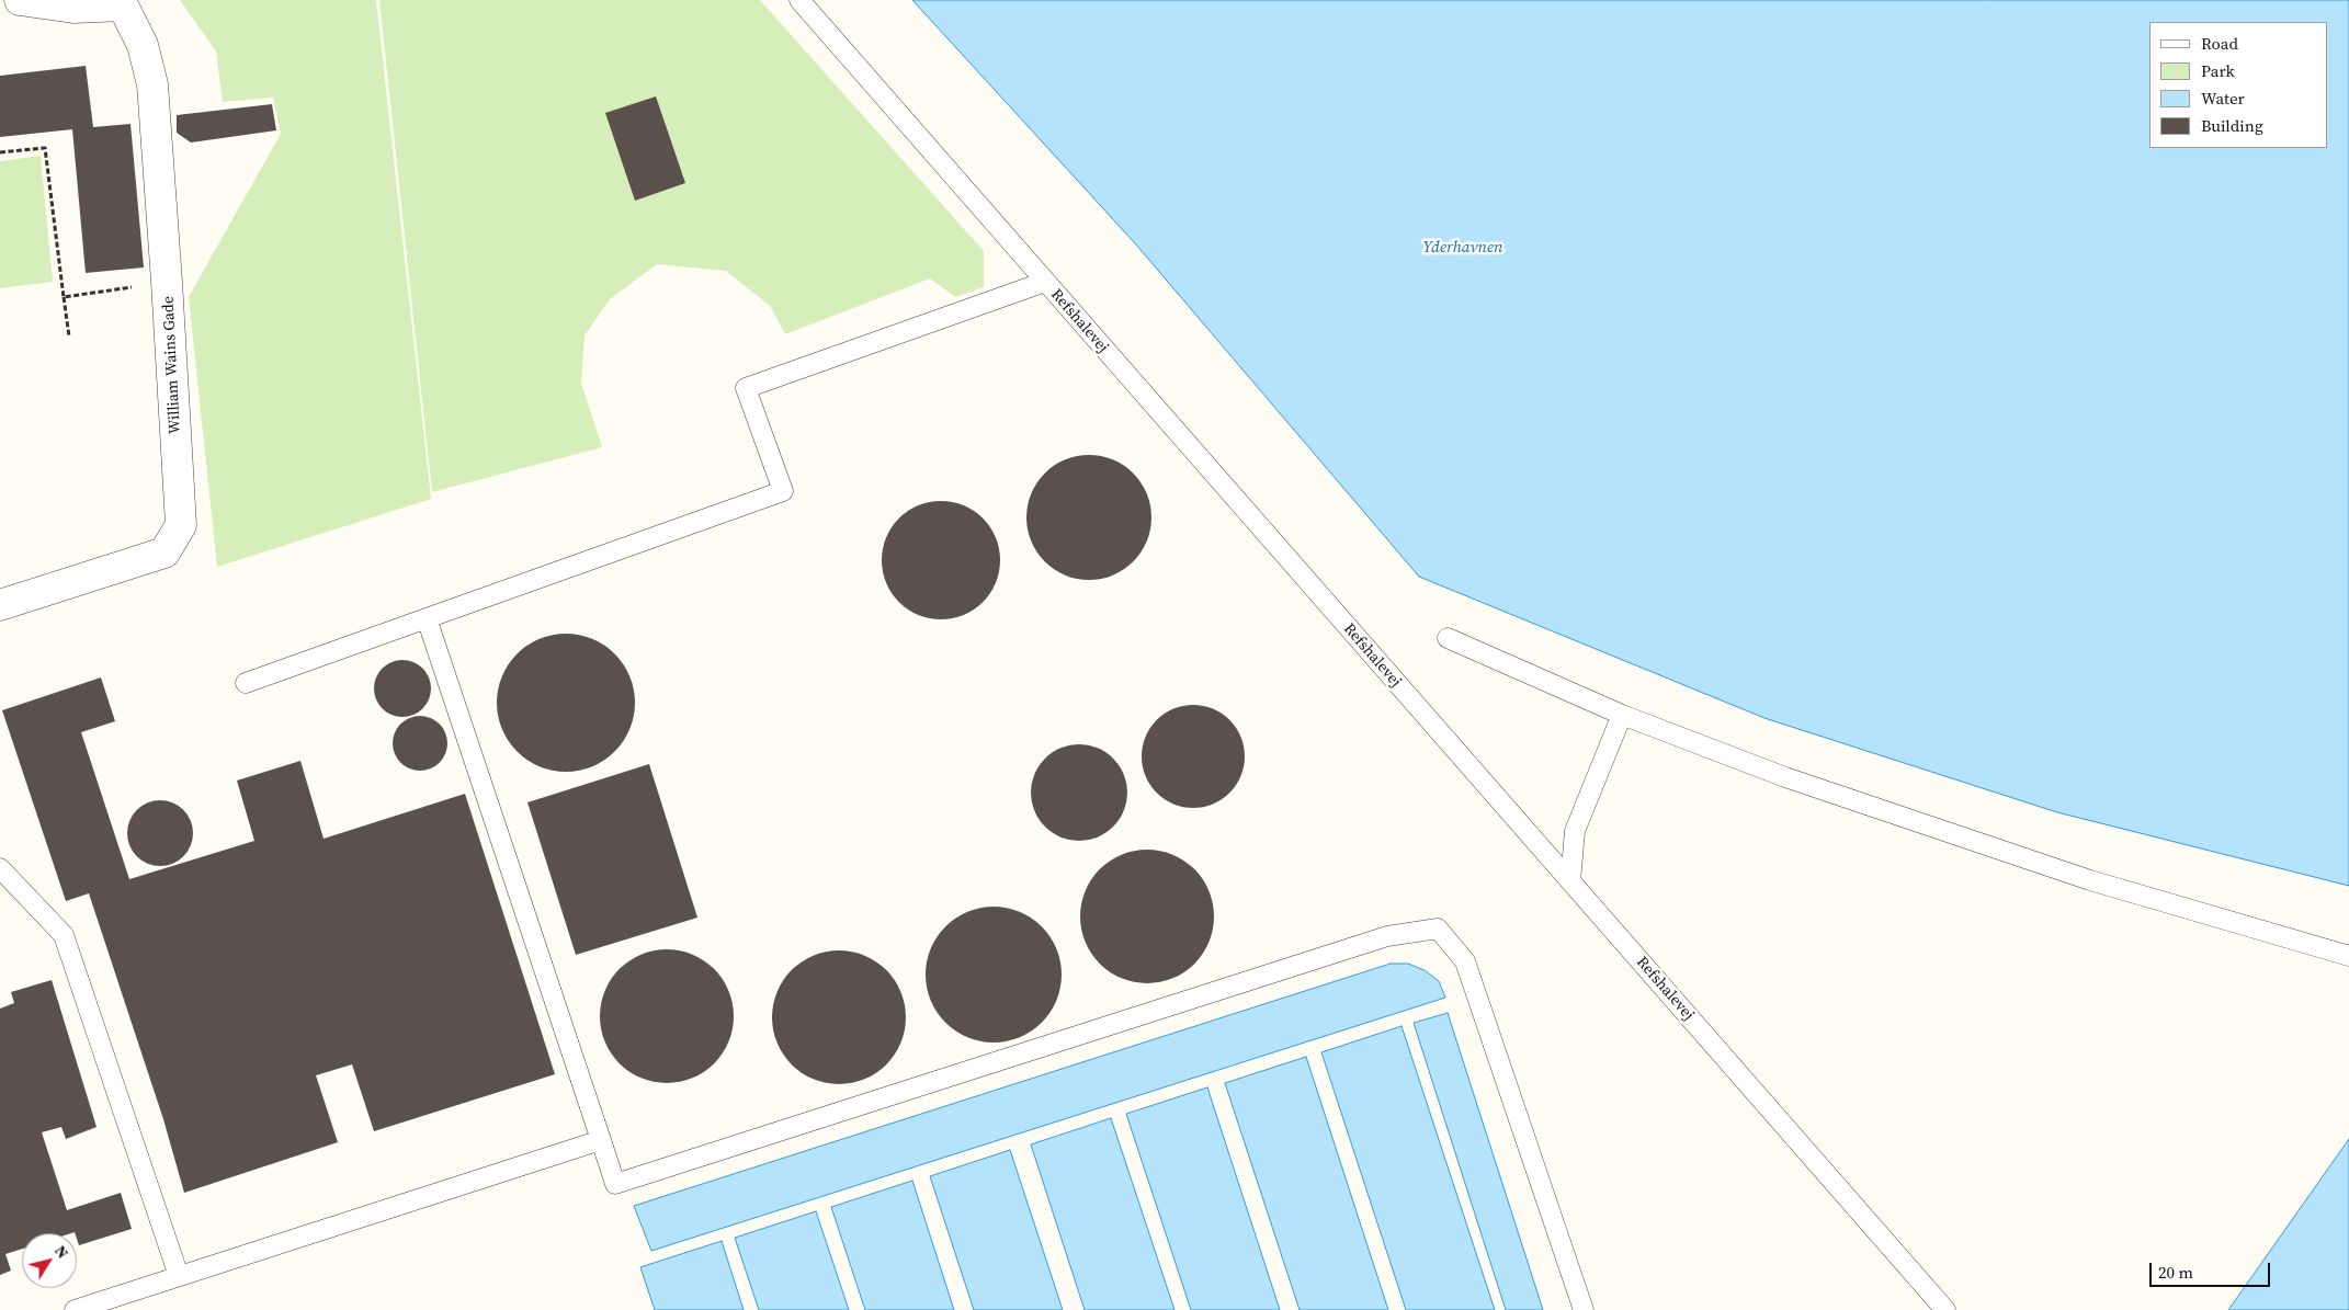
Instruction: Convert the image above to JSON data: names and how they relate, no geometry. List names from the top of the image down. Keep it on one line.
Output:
{"streets":{"street":["William Wains Gade"],"lane":["Refshalevej"]},"water":["Yderhavnen"],"legend":["Road","Park","Water","Building"],"scale_bar":"20 m","north":"top right"}
